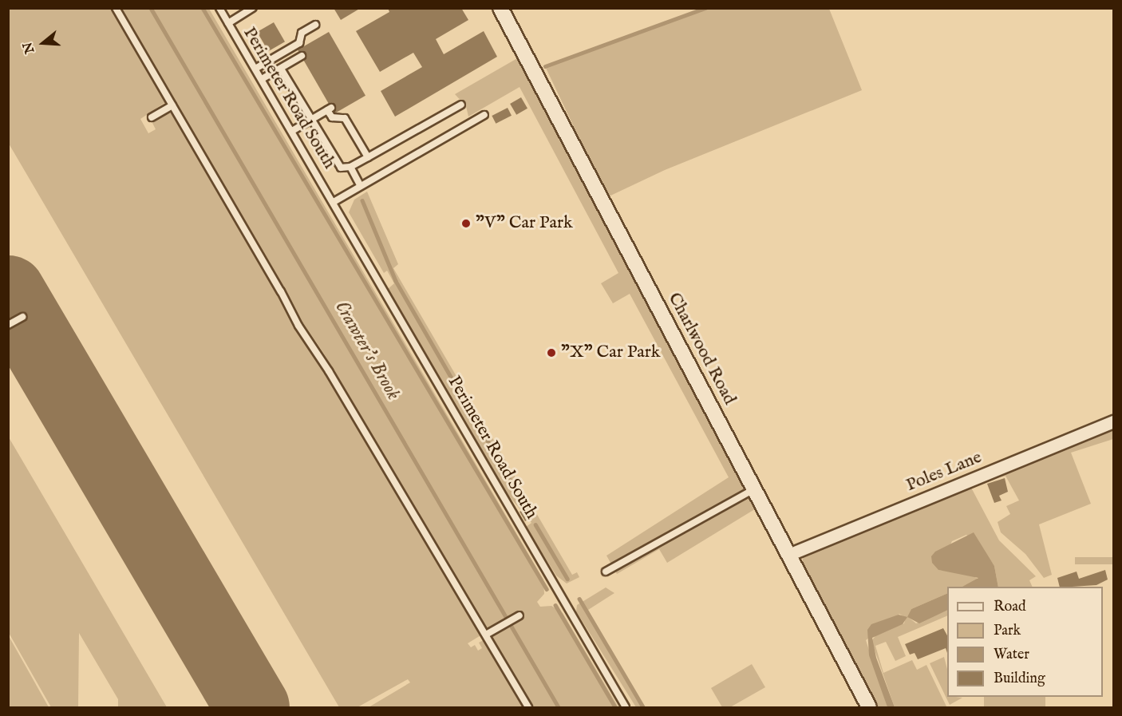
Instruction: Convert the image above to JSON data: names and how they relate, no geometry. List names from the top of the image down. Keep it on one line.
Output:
{"streets":{"street":["Charlwood Road","Poles Lane"],"lane":["Perimeter Road South"]},"crossings":[["Charlwood Road","Poles Lane"]],"water":["Crawter's Brook"],"places":["\"V\" Car Park","\"X\" Car Park"],"legend":["Road","Park","Water","Building"],"north":"left"}
